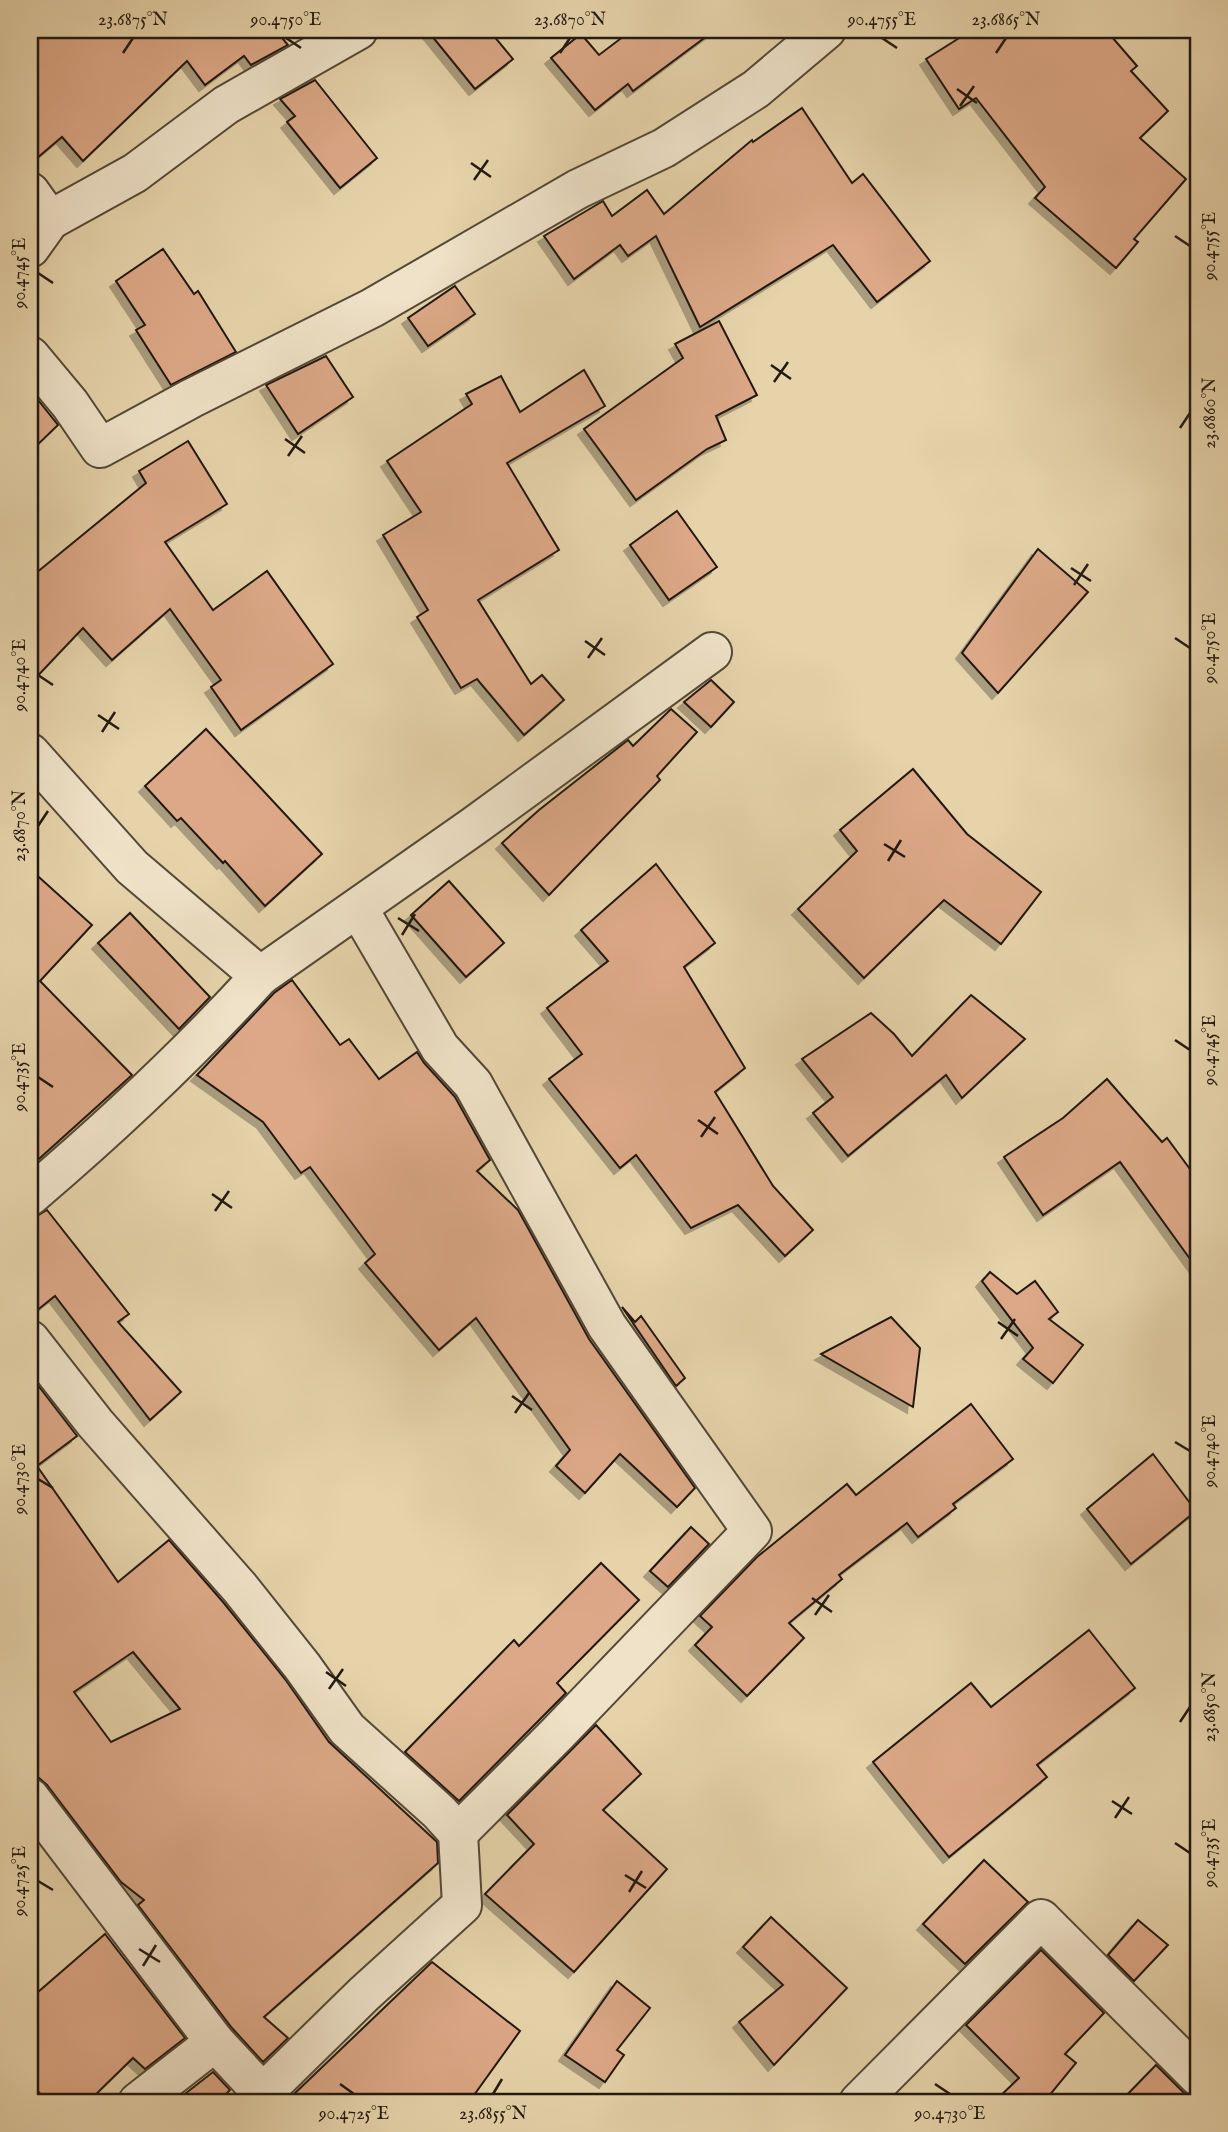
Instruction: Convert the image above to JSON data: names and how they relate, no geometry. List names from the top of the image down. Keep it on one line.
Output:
{"coordinates":["23.6875°N","90.4750°E","23.6870°N","90.4755°E","23.6865°N","90.4745°E","23.6860°N","90.4740°E","90.4735°E","90.4730°E","23.6850°N","90.4725°E","23.6855°N"]}
